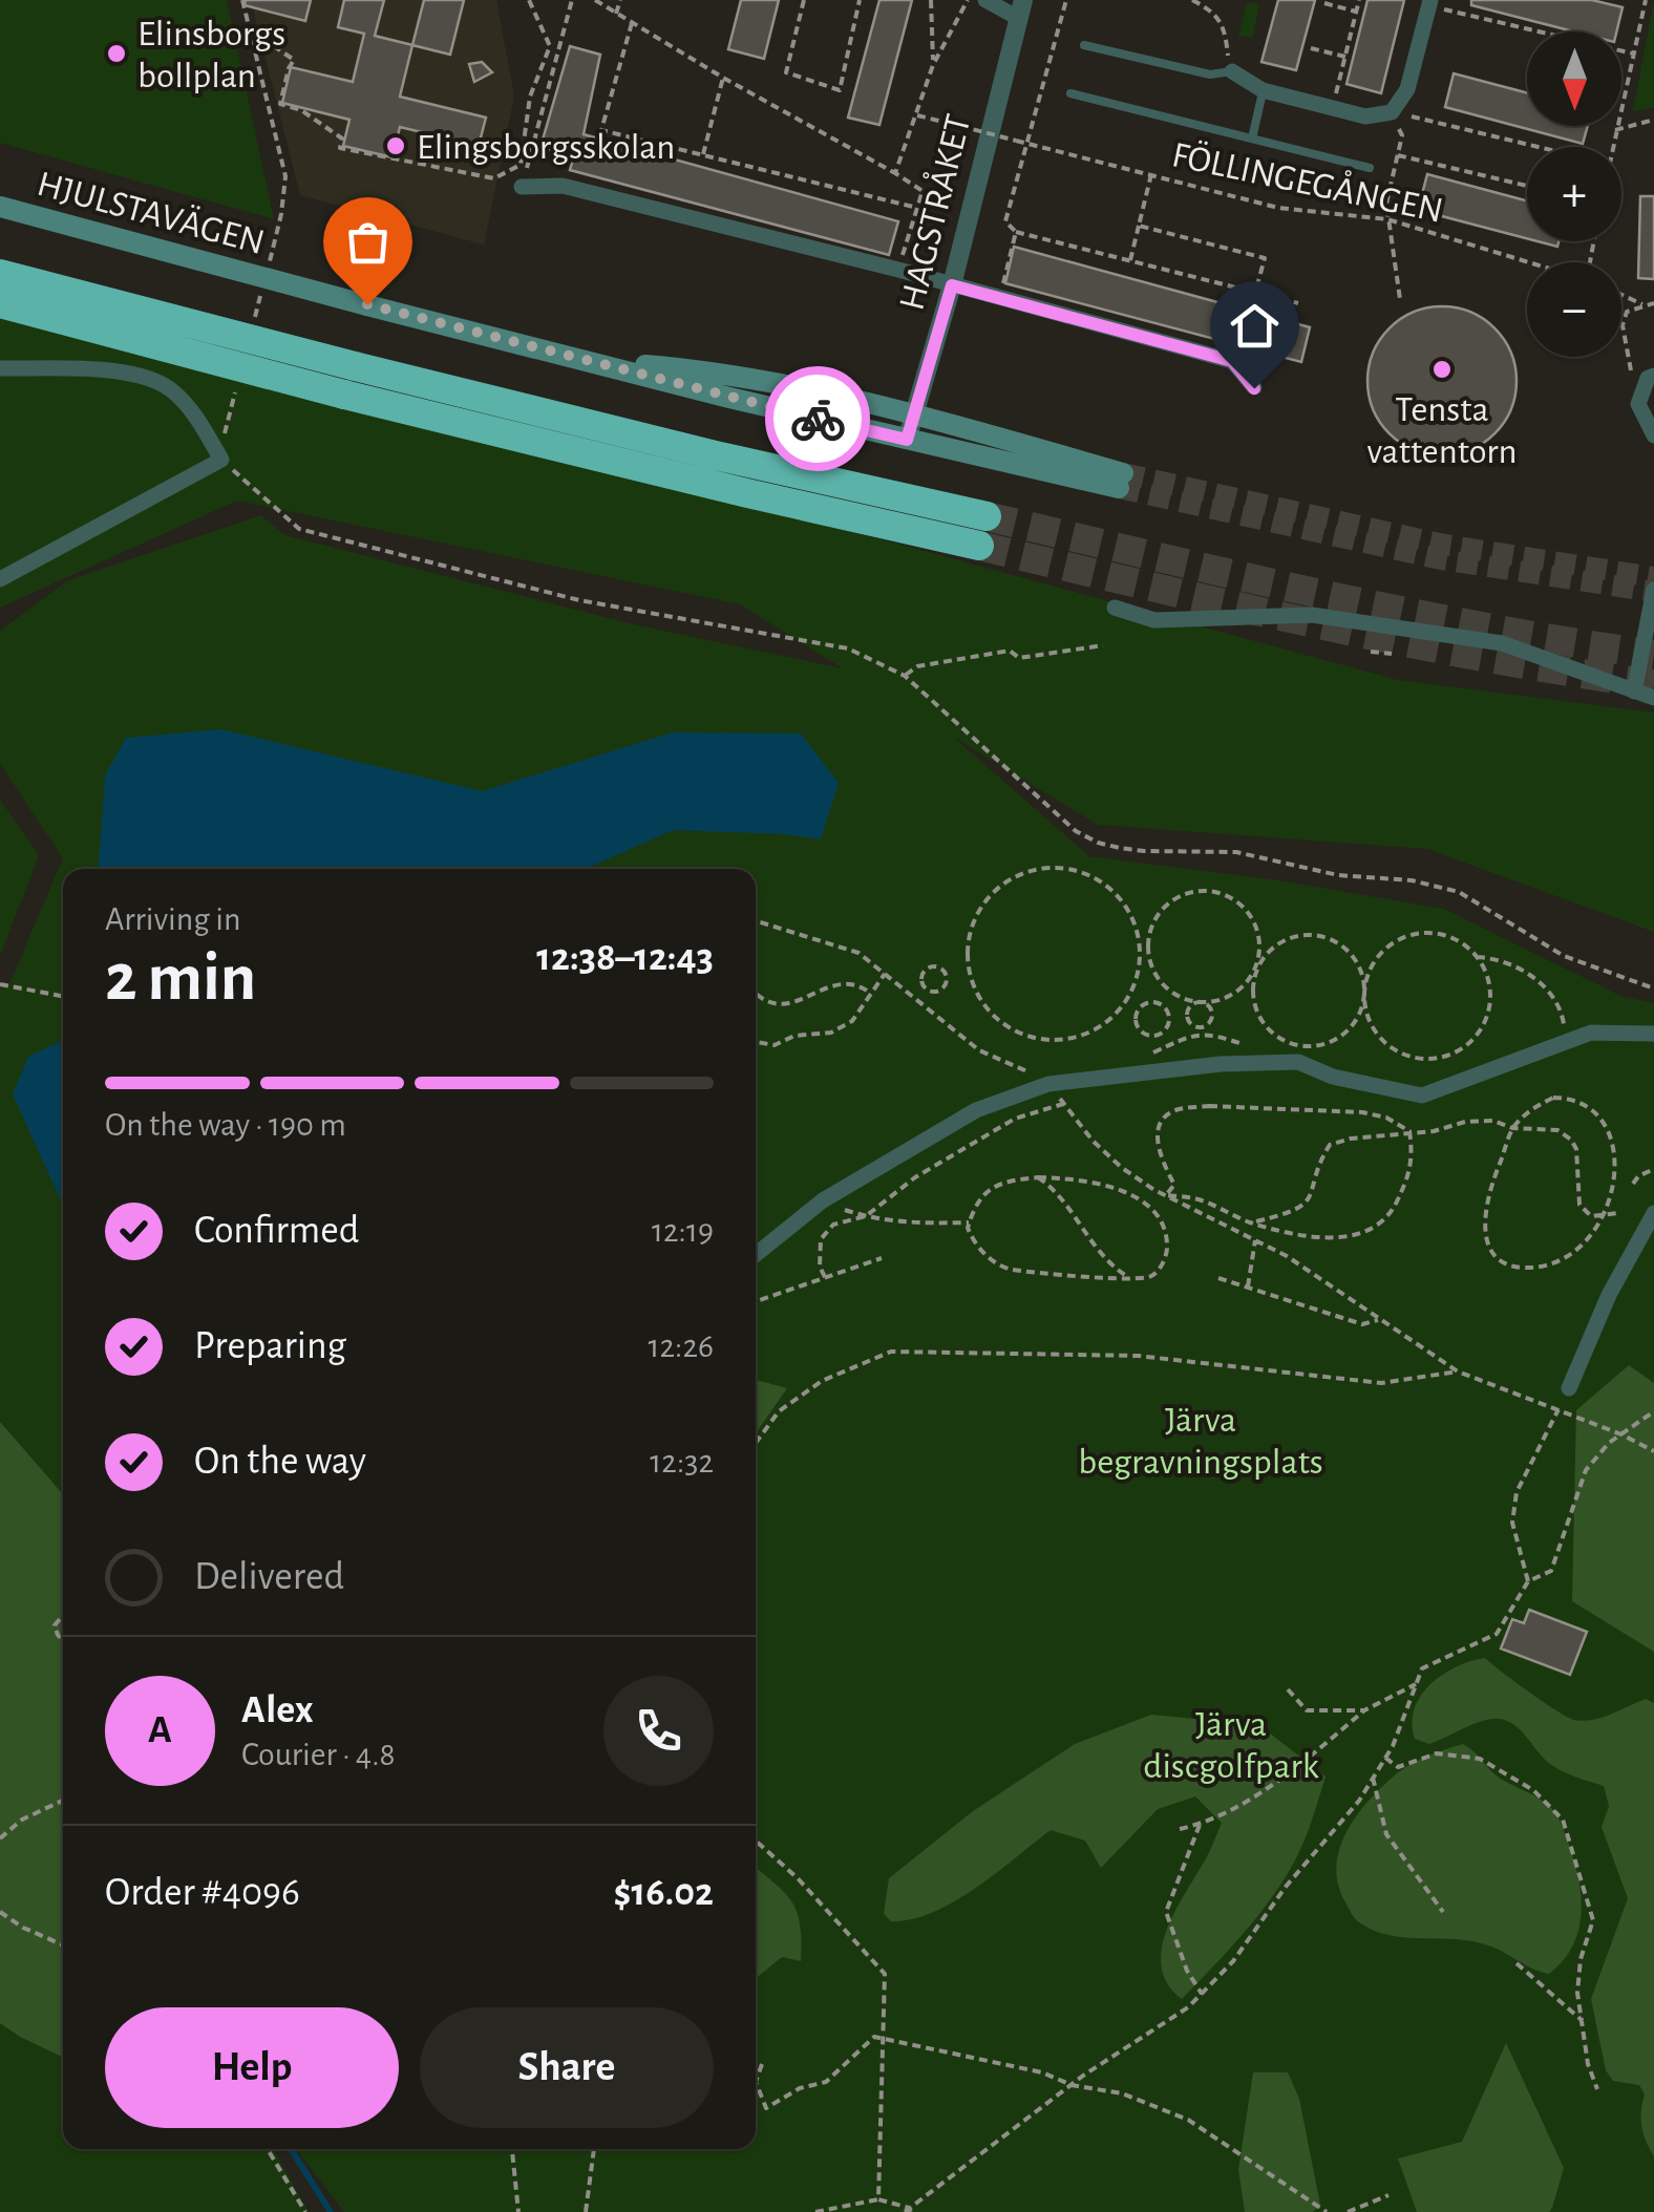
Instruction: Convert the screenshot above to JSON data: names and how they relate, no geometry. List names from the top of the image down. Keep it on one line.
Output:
{"streets":{"main road":["HJULSTAVÄGEN"],"street":["HAGSTRÅKET"],"path":["FÖLLINGEGÅNGEN"]},"crossings":[["HJULSTAVÄGEN","HAGSTRÅKET"]],"parks":["Järva begravningsplats","Järva discgolfpark"],"places":["Elinsborgs bollplan","Elingsborgsskolan","Tensta vattentorn"],"north":"bottom","page":{"map_buttons":["+","−"],"heading":["2 min","Arriving in","12:38–12:43"],"panel":["Alex","Courier · 4.8","Order #4096","$16.02"],"bar":"On the way · 190 m","list":[["Confirmed","12:19"],["Preparing","12:26"],["On the way","12:32"],"Delivered"],"round":"A","buttons":["Help","Share"]}}
